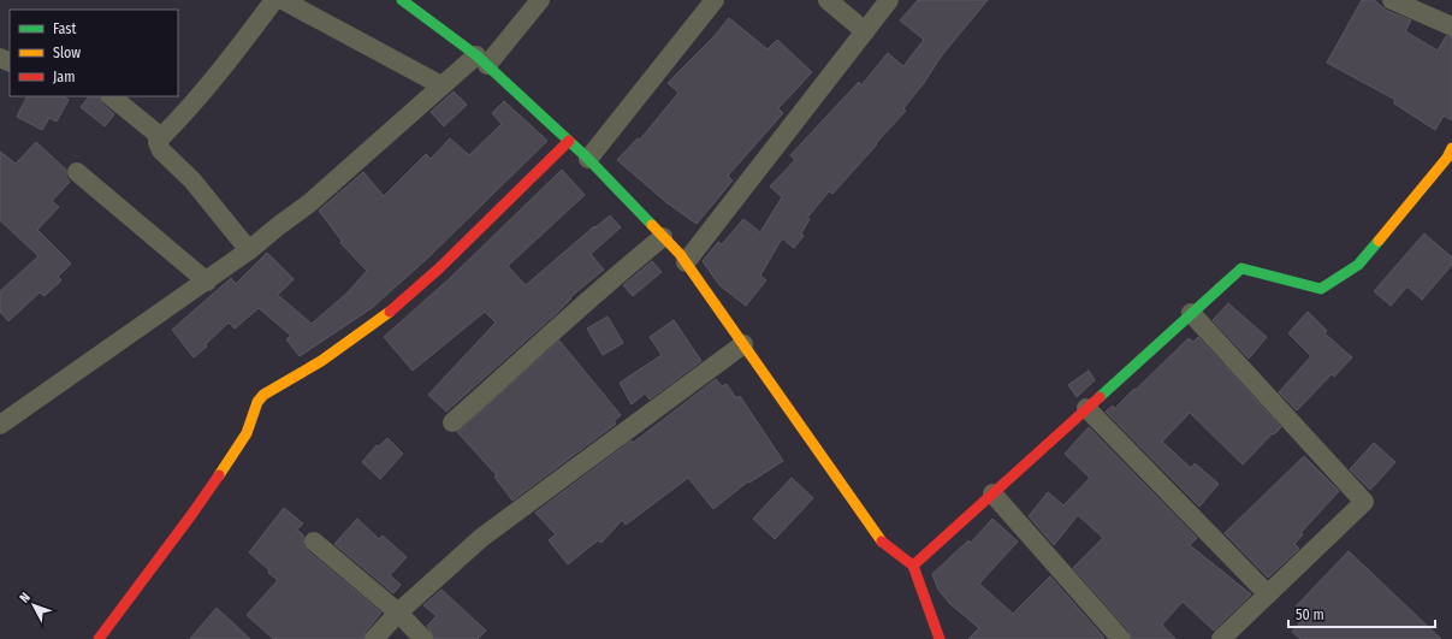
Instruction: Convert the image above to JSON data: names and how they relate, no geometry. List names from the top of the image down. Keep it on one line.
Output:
{"legend":["Fast","Slow","Jam"],"scale_bar":"50 m","north":"top left"}
